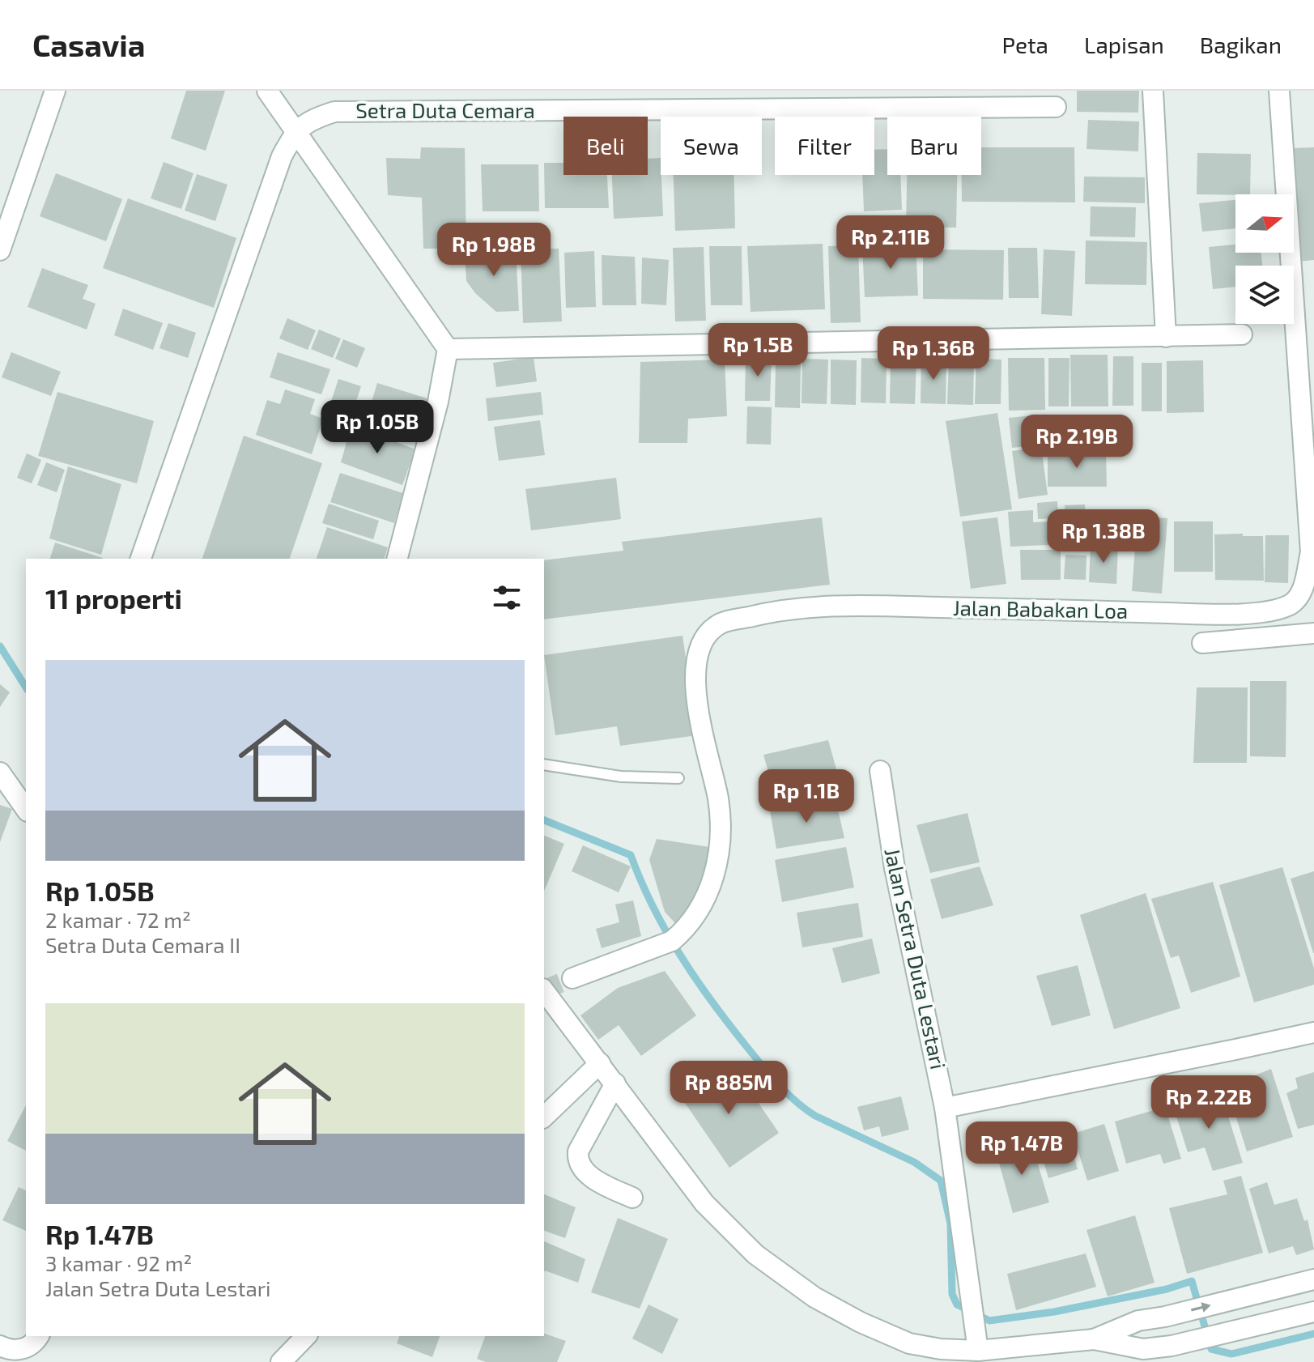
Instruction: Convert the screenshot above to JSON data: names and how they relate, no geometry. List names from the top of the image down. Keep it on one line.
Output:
{"streets":{"street":["Setra Duta Cemara","Jalan Babakan Loa","Jalan Setra Duta Lestari"]},"north":"right","page":{"header":"Casavia","nav":["Peta","Lapisan","Bagikan"],"chip":["Beli","Sewa","Filter","Baru"],"price":["Rp 2.11B","Rp 1.98B","Rp 1.5B","Rp 1.36B","Rp 1.05B","Rp 2.19B","Rp 1.38B","Rp 1.1B","Rp 885M","Rp 2.22B","Rp 1.47B"],"heading":"11 properti","list":[{"name":"Rp 1.05B","note":"2 kamar · 72 m² · Setra Duta Cemara II"},{"name":"Rp 1.47B","note":"3 kamar · 92 m² · Jalan Setra Duta Lestari"}]}}
